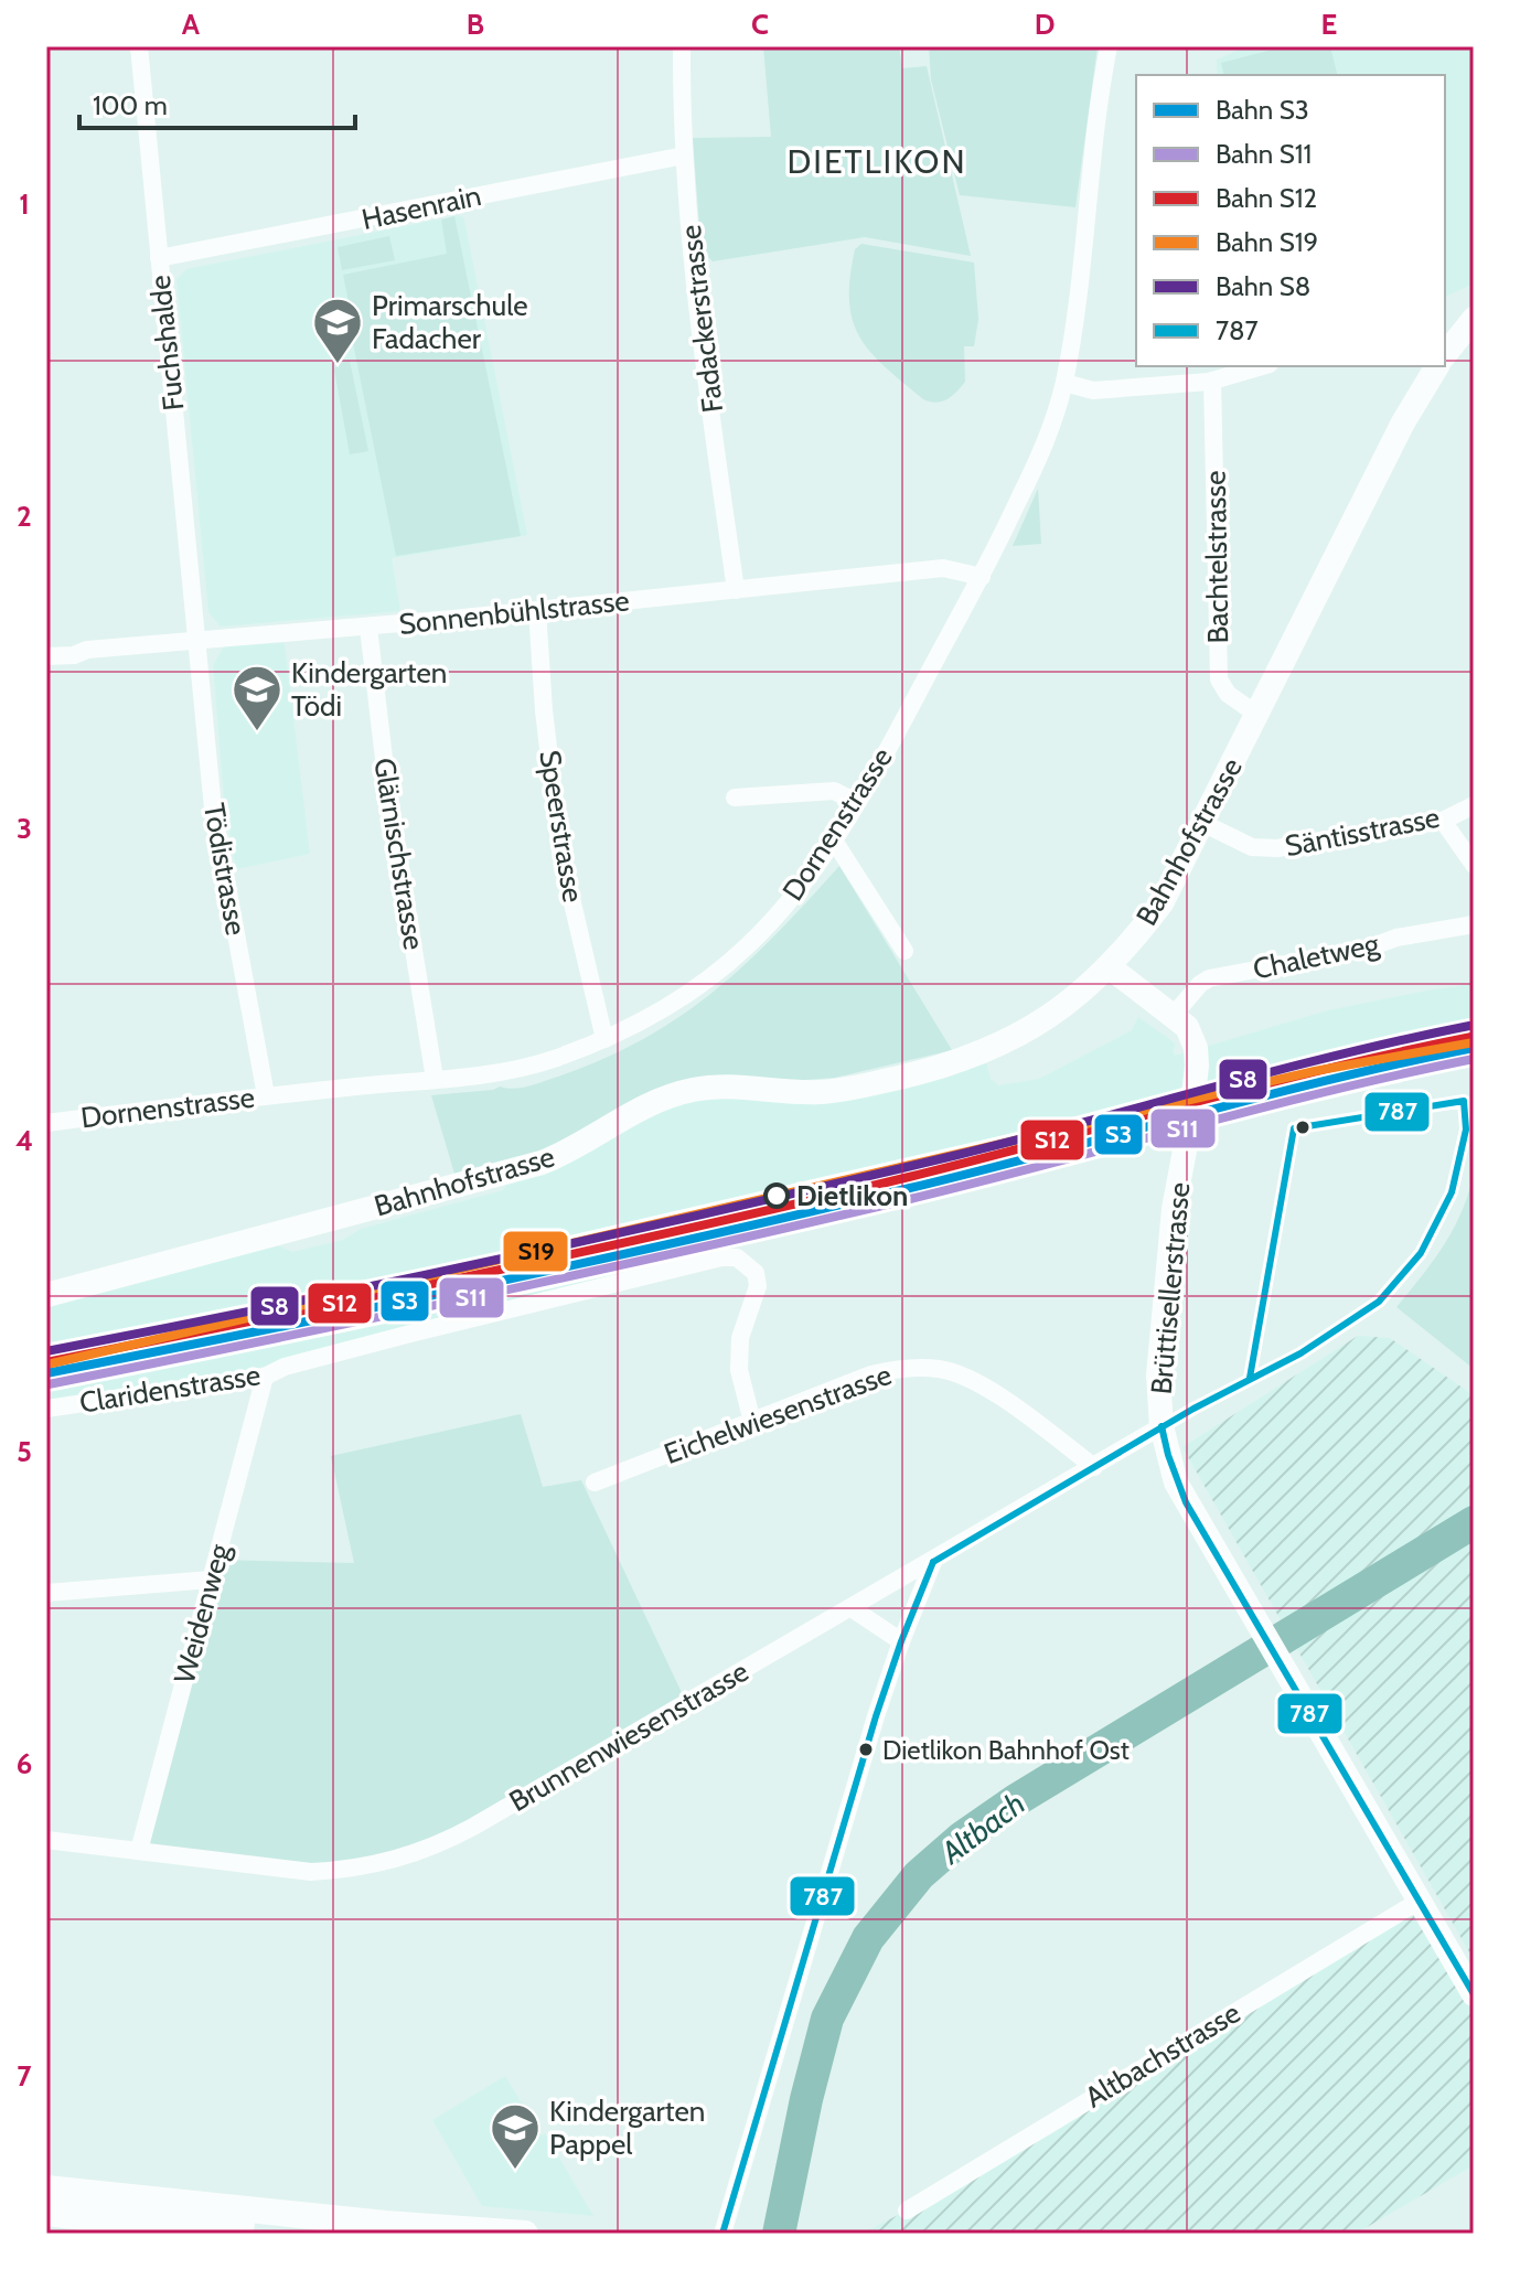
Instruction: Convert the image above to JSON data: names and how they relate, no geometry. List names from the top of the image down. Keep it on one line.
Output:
{"streets":{"street":["Hasenrain","Fadackerstrasse","Fuchshalde","Bachtelstrasse","Sonnenbühlstrasse","Dornenstrasse","Speerstrasse","Säntisstrasse","Bahnhofstrasse","Glärnischstrasse","Tödistrasse","Chaletweg","Brüttisellerstrasse","Claridenstrasse","Eichelwiesenstrasse","Weidenweg","Brunnenwiesenstrasse","Altbachstrasse"]},"crossings":[["Hasenrain","Fadackerstrasse"],["Hasenrain","Fuchshalde"],["Fadackerstrasse","Sonnenbühlstrasse"],["Fuchshalde","Sonnenbühlstrasse"],["Fuchshalde","Tödistrasse"],["Bachtelstrasse","Bahnhofstrasse"],["Sonnenbühlstrasse","Dornenstrasse"],["Sonnenbühlstrasse","Speerstrasse"],["Sonnenbühlstrasse","Glärnischstrasse"],["Sonnenbühlstrasse","Tödistrasse"],["Dornenstrasse","Speerstrasse"],["Dornenstrasse","Glärnischstrasse"],["Dornenstrasse","Tödistrasse"],["Säntisstrasse","Bahnhofstrasse"],["Bahnhofstrasse","Brüttisellerstrasse"],["Chaletweg","Brüttisellerstrasse"],["Brüttisellerstrasse","Brunnenwiesenstrasse"],["Brüttisellerstrasse","Altbachstrasse"],["Claridenstrasse","Eichelwiesenstrasse"],["Claridenstrasse","Weidenweg"],["Eichelwiesenstrasse","Brunnenwiesenstrasse"],["Weidenweg","Brunnenwiesenstrasse"]],"districts":["DIETLIKON"],"water":["Altbach"],"places":{"school or university":["Primarschule Fadacher","Kindergarten Tödi","Kindergarten Pappel"],"other":["Dietlikon","Dietlikon Bahnhof Ost"]},"lines":["rail line S8","rail line S12","rail line S19","rail line S3","rail line S11","transit line 787"],"legend":["Bahn S3","Bahn S11","Bahn S12","Bahn S19","Bahn S8","787"],"scale_bar":"100 m","grid":{"columns":["A","B","C","D","E"],"rows":["1","2","3","4","5","6","7"]}}
